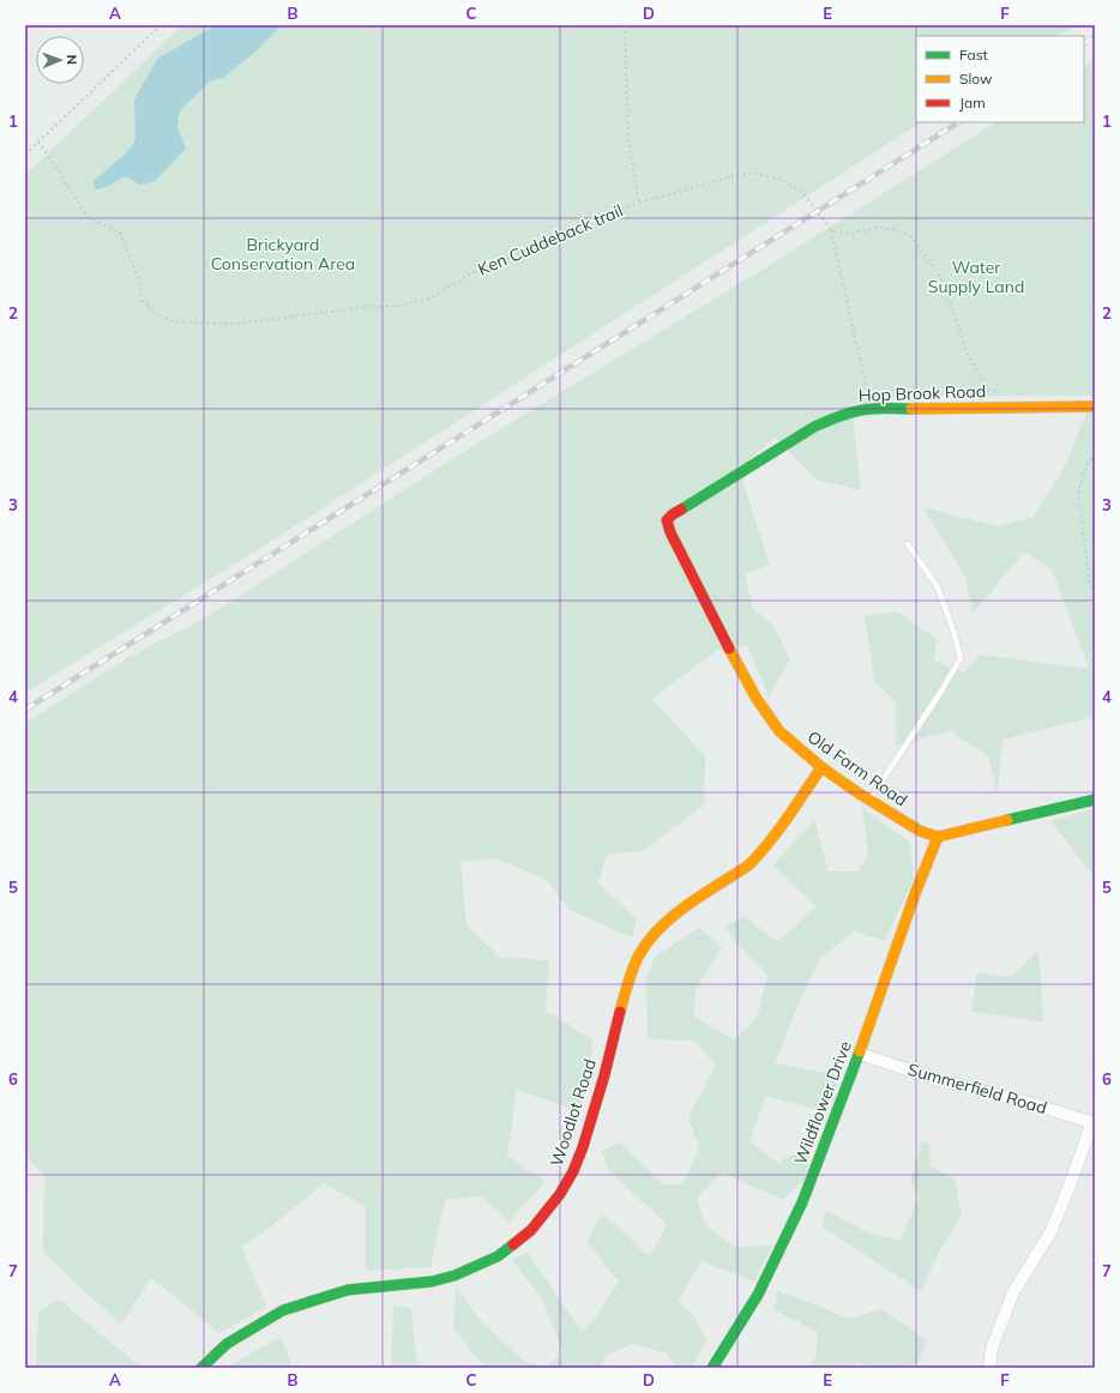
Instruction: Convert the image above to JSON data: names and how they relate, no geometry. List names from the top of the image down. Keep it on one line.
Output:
{"streets":{"street":["Hop Brook Road","Old Farm Road","Summerfield Road","Wildflower Drive","Woodlot Road"],"path":["Ken Cuddeback trail"]},"crossings":[["Hop Brook Road","Old Farm Road"],["Old Farm Road","Wildflower Drive"],["Old Farm Road","Woodlot Road"],["Summerfield Road","Wildflower Drive"]],"parks":["Brickyard Conservation Area","Water Supply Land"],"legend":["Fast","Slow","Jam"],"north":"right","grid":{"columns":["A","B","C","D","E","F"],"rows":["1","2","3","4","5","6","7"]}}
